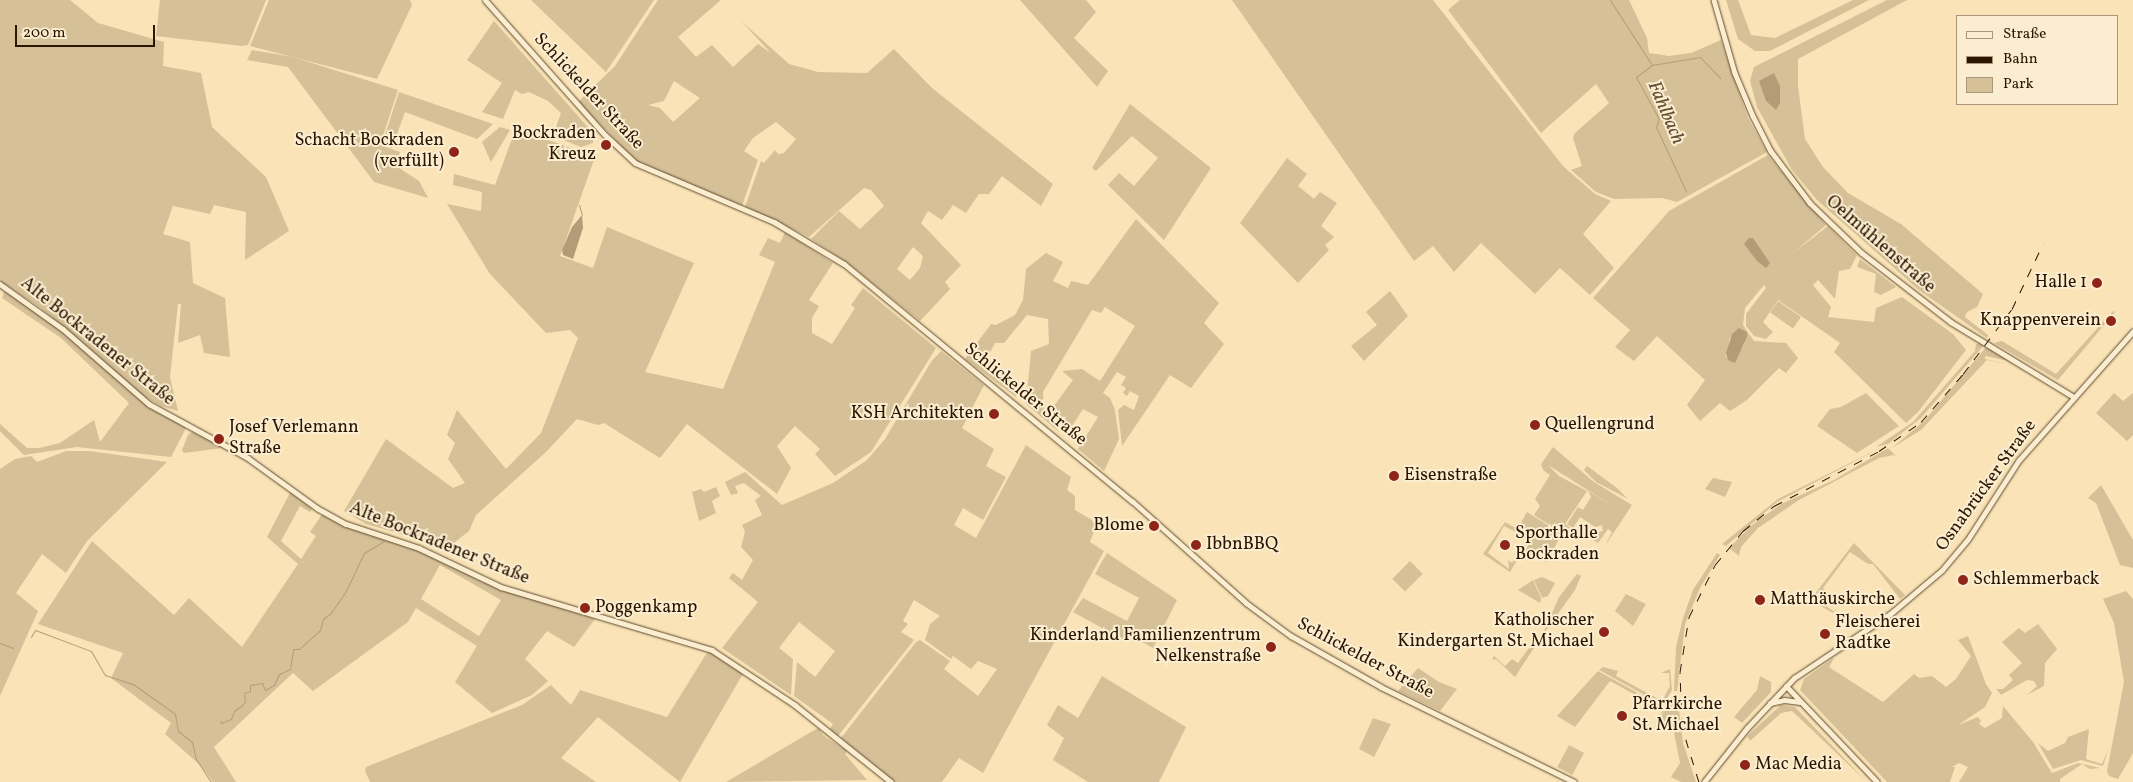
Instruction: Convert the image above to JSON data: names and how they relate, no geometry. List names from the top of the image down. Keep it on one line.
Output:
{"streets":{"main road":["Schlickelder Straße","Osnabrücker Straße"],"street":["Oelmühlenstraße","Alte Bockradener Straße"]},"crossings":[["Oelmühlenstraße","Osnabrücker Straße"]],"water":["Fahlbach"],"places":["Bockraden Kreuz","Schacht Bockraden (verfüllt)","Halle 1","Knappenverein","KSH Architekten","Quellengrund","Josef Verlemann Straße","Eisenstraße","Blome","IbbnBBQ","Sporthalle Bockraden","Schlemmerback","Matthäuskirche","Poggenkamp","Katholischer Kindergarten St. Michael","Fleischerei Radtke","Kinderland Familienzentrum Nelkenstraße","Pfarrkirche St. Michael","Mac Media"],"legend":["Straße","Bahn","Park"],"scale_bar":"200 m"}
